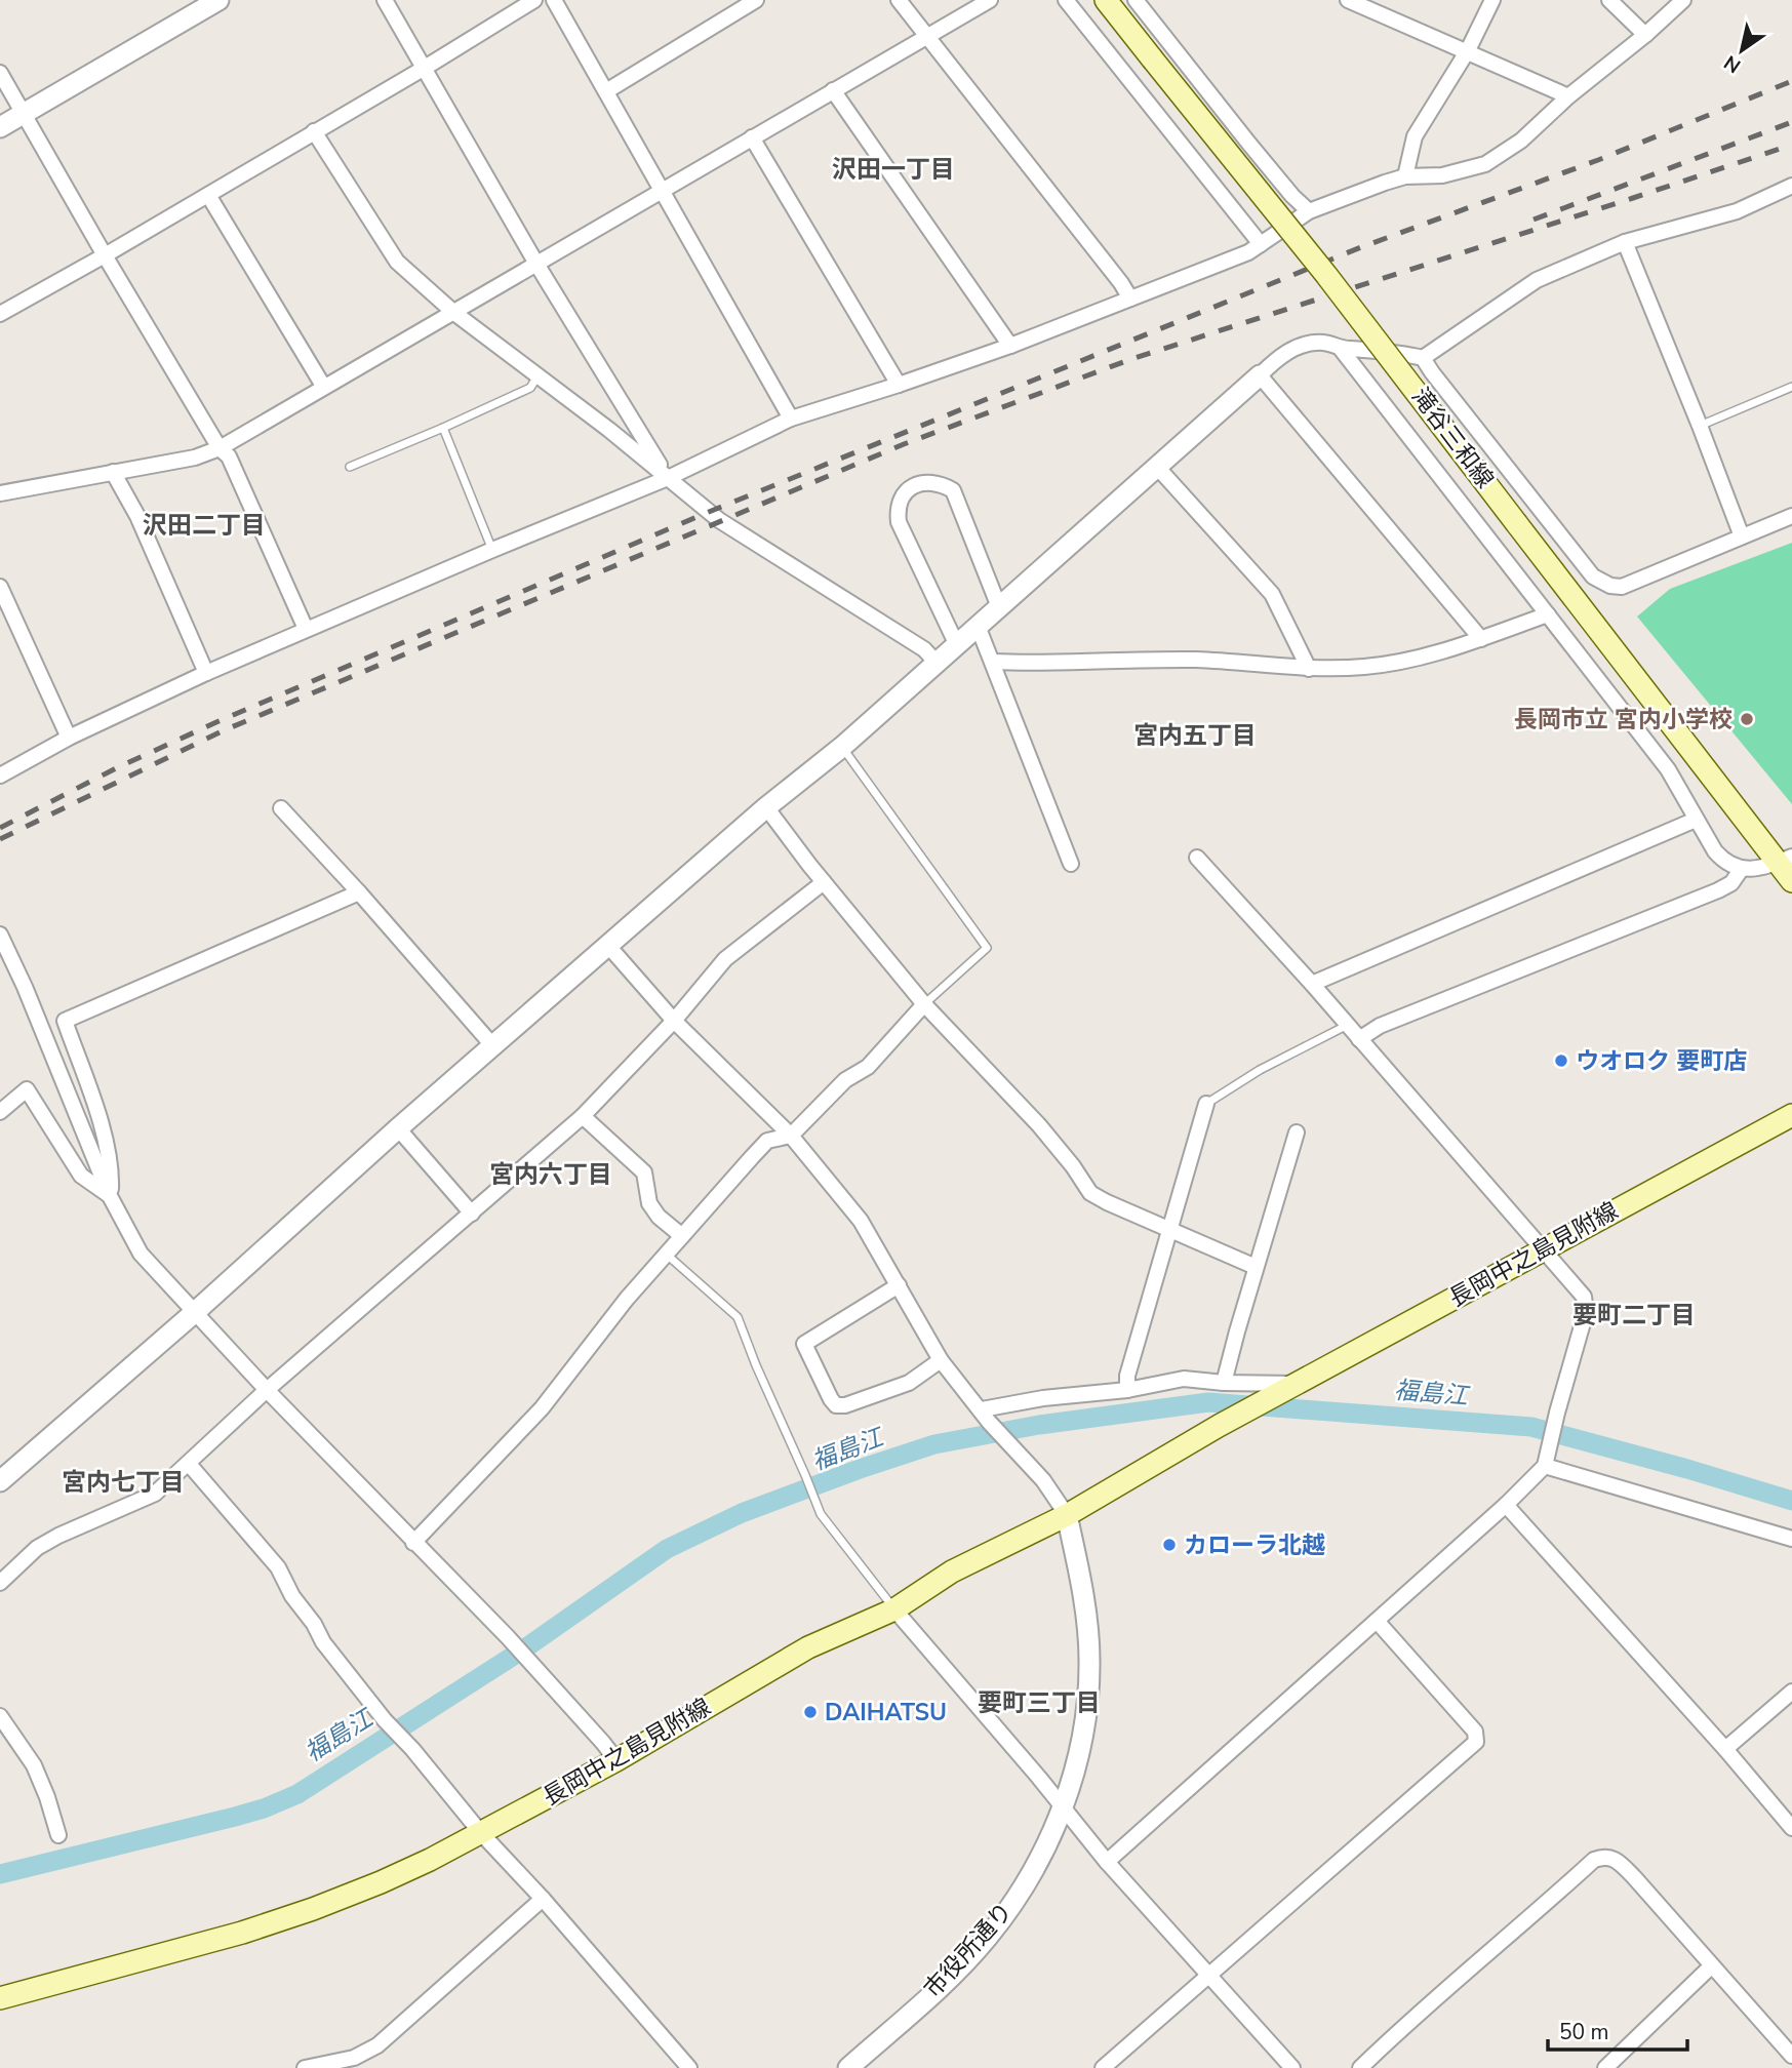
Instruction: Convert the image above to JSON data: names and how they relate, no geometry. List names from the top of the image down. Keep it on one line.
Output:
{"streets":{"main road":["滝谷三和線","長岡中之島見附線"],"street":["市役所通り"]},"crossings":[["長岡中之島見附線","市役所通り"]],"districts":["沢田一丁目","沢田二丁目","宮内五丁目","宮内六丁目","要町二丁目","宮内七丁目","要町三丁目"],"water":["福島江"],"places":["長岡市立 宮内小学校","ウオロク 要町店","カローラ北越","DAIHATSU"],"scale_bar":"50 m","north":"bottom left"}
